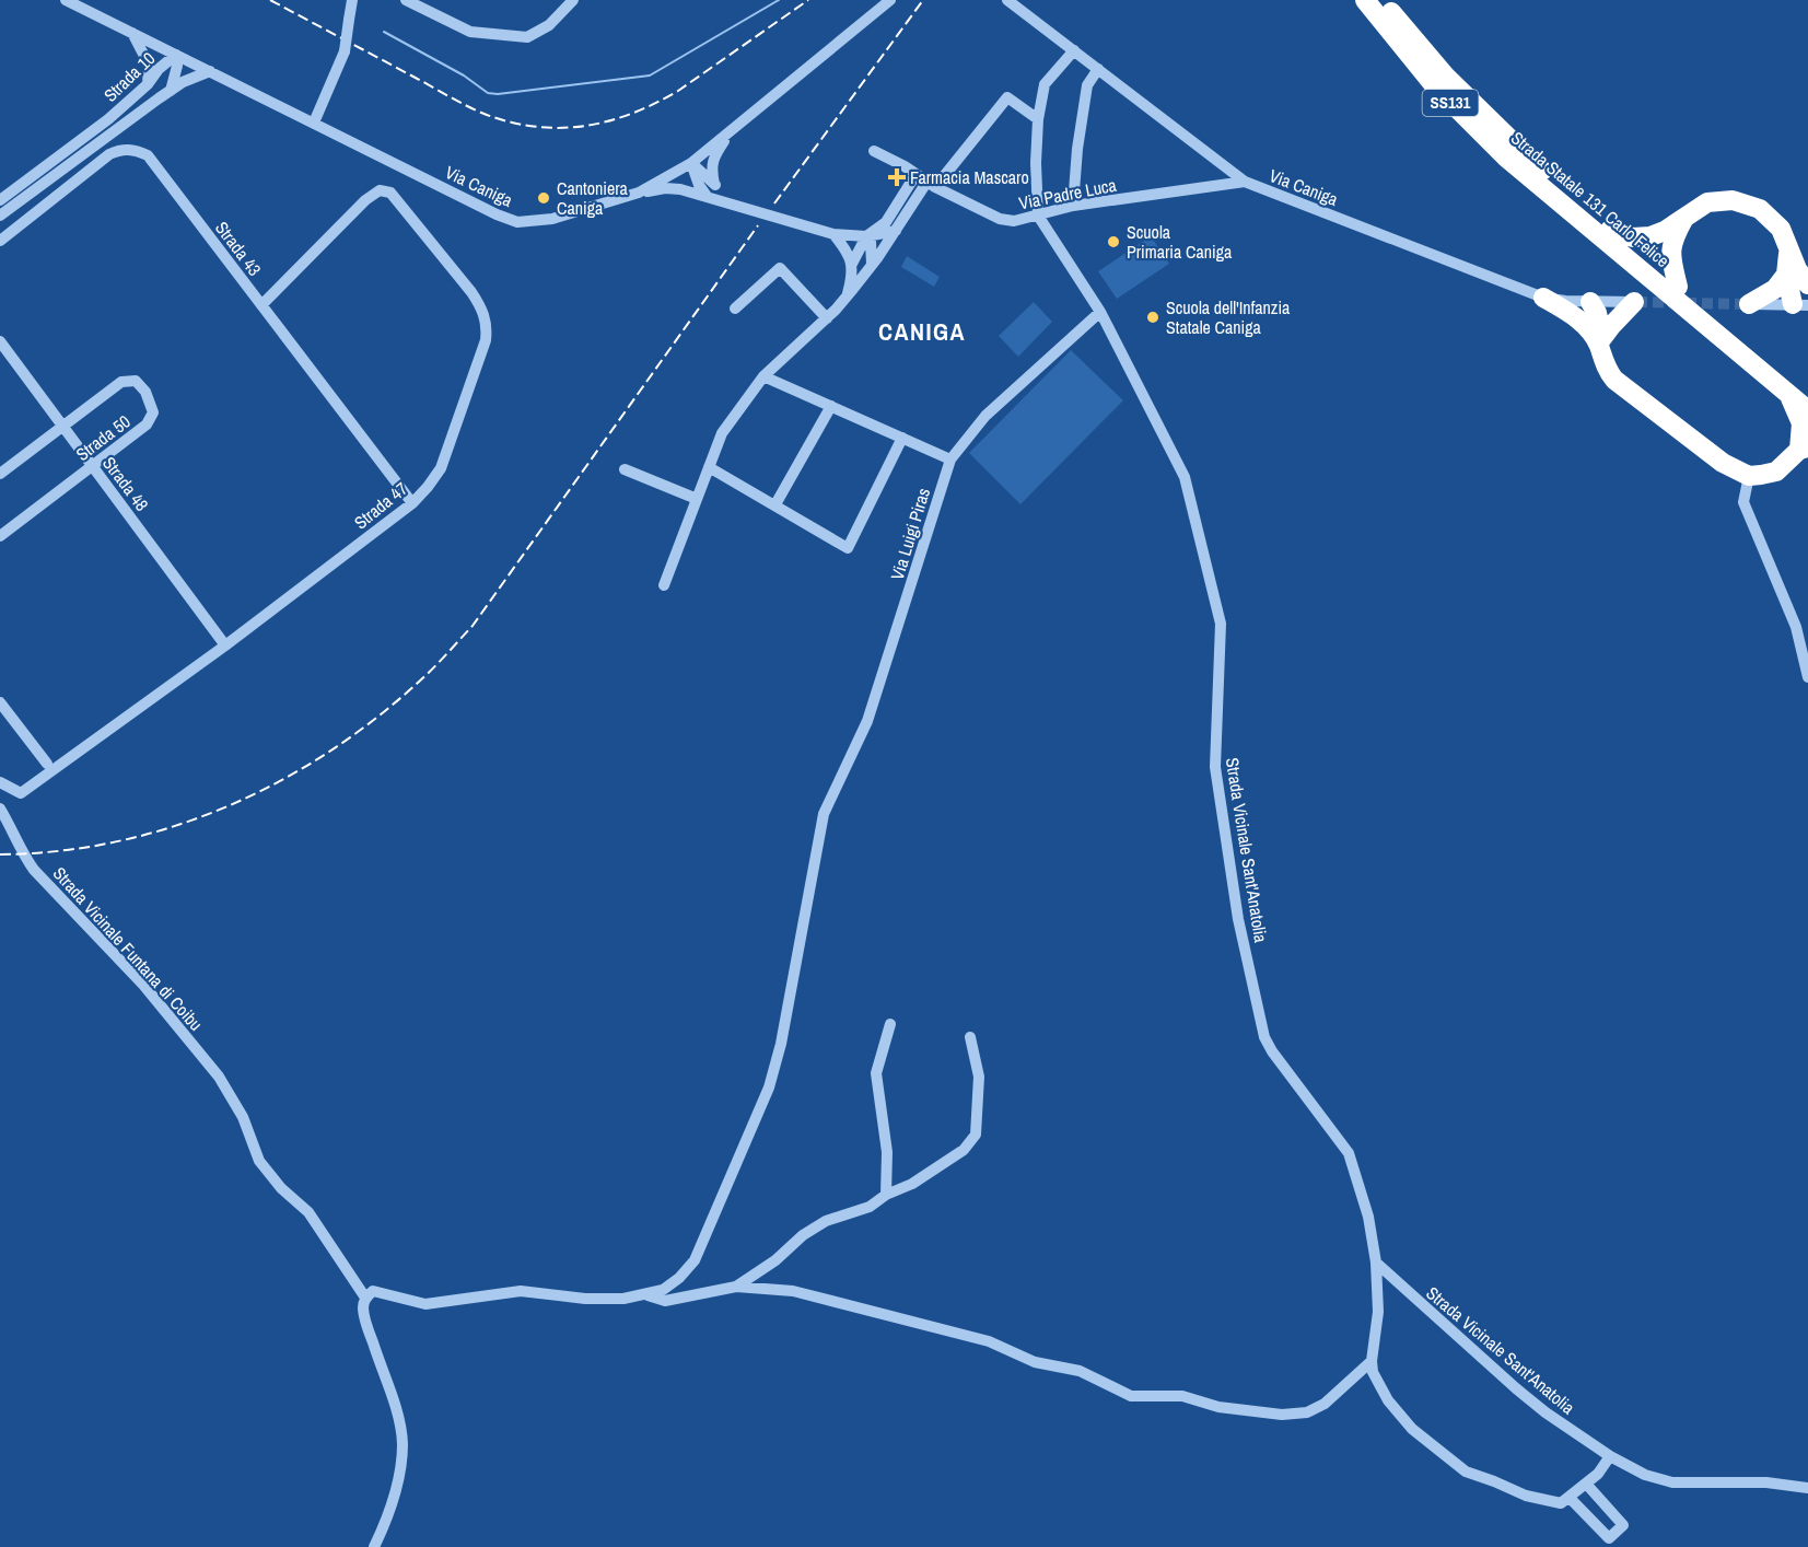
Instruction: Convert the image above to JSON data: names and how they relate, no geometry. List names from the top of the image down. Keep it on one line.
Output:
{"streets":{"highway":["SS131","Strada Statale 131 Carlo Felice"],"street":["Strada 10","Via Caniga","Via Padre Luca","Strada 43","Strada 50","Strada 48","Strada 47","Via Luigi Piras","Strada Vicinale Sant'Anatolia","Strada Vicinale Funtana di Coibu"]},"crossings":[["Strada 10","Via Caniga"],["Via Caniga","Via Padre Luca"],["Via Padre Luca","Strada Vicinale Sant'Anatolia"],["Strada 43","Strada 47"],["Strada 50","Strada 48"],["Strada 48","Strada 47"],["Via Luigi Piras","Strada Vicinale Sant'Anatolia"]],"districts":["CANIGA"],"places":{"health":["Farmacia Mascaro"],"other":["Cantoniera Caniga","Scuola Primaria Caniga","Scuola dell'Infanzia Statale Caniga"]}}
